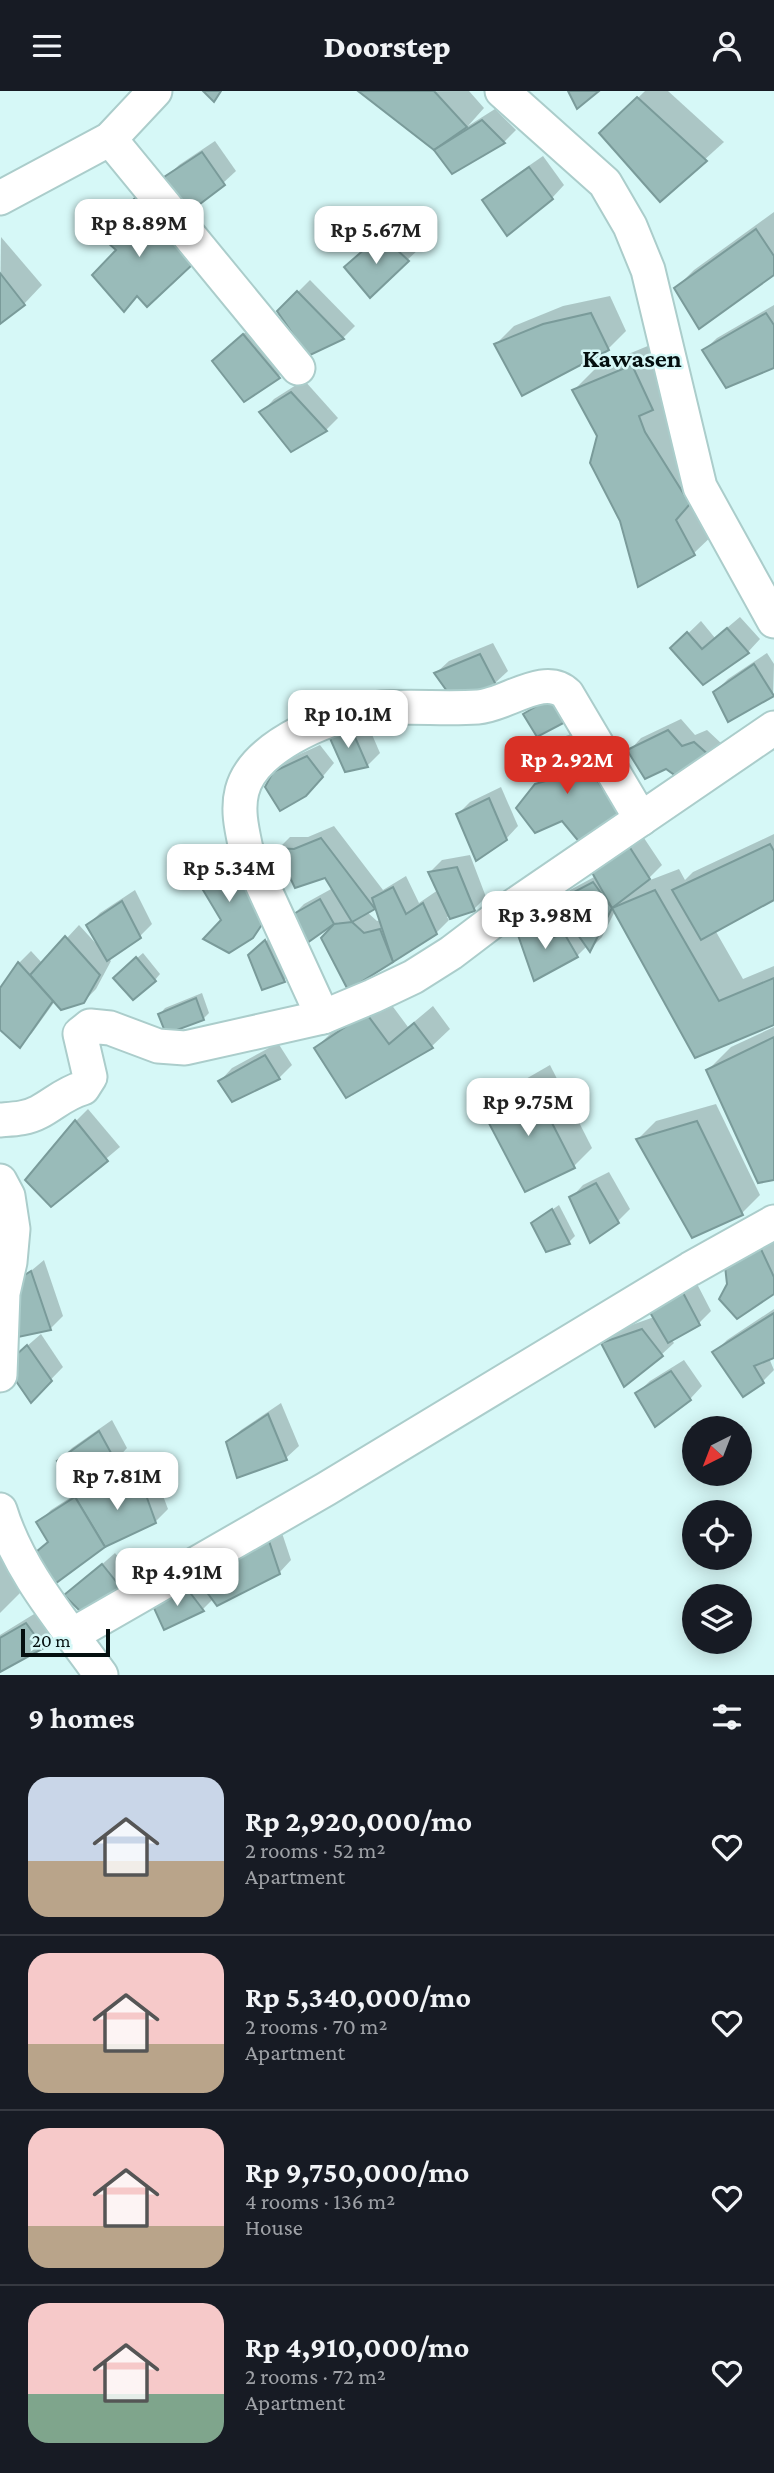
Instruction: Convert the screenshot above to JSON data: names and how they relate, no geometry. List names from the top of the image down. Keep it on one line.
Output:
{"districts":["Kawasen"],"scale_bar":"20 m","north":"bottom left","page":{"header":"Doorstep","price":["Rp 8.89M","Rp 5.67M","Rp 10.1M","Rp 2.92M","Rp 5.34M","Rp 3.98M","Rp 9.75M","Rp 7.81M","Rp 4.91M"],"scale":"20 m","heading":"9 homes","list":[{"name":"Rp 2,920,000/mo","note":"2 rooms · 52 m² · Apartment"},{"name":"Rp 5,340,000/mo","note":"2 rooms · 70 m² · Apartment"},{"name":"Rp 9,750,000/mo","note":"4 rooms · 136 m² · House"},{"name":"Rp 4,910,000/mo","note":"2 rooms · 72 m² · Apartment"}]}}
